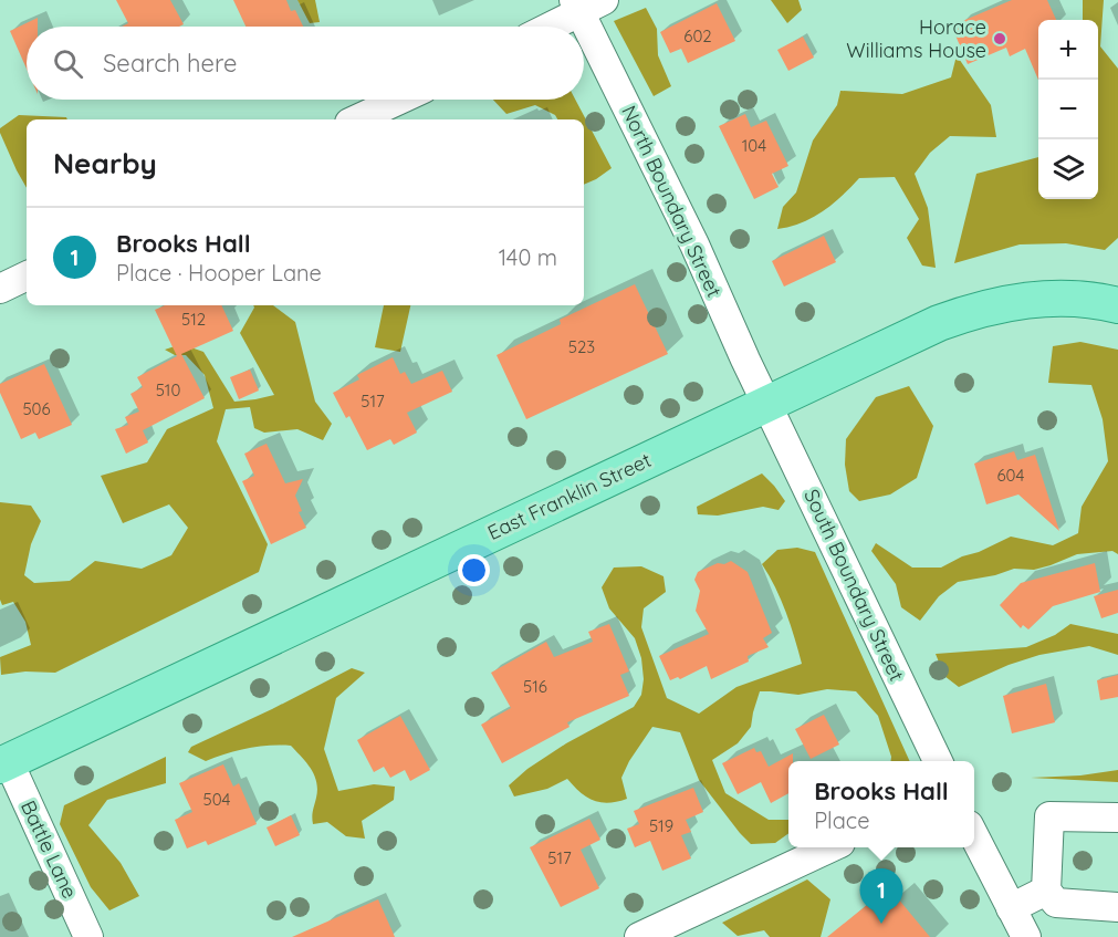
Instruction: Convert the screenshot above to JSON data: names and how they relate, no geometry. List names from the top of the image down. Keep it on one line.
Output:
{"streets":{"main road":["East Franklin Street"],"street":["North Boundary Street","South Boundary Street","Battle Lane"]},"crossings":[["North Boundary Street","East Franklin Street"],["North Boundary Street","South Boundary Street"],["East Franklin Street","South Boundary Street"],["East Franklin Street","Battle Lane"]],"places":["Horace Williams House"],"house_numbers":["602","104","512","523","510","517","506","604","516","504","519","517"],"page":{"map_buttons":["+","−"],"search":"Search here","heading":"Nearby","list":[{"mark":"1","name":"Brooks Hall","note":"Place · Hooper Lane","value":"140 m"}],"popup":["Brooks Hall","Place"],"pins":"1"}}
